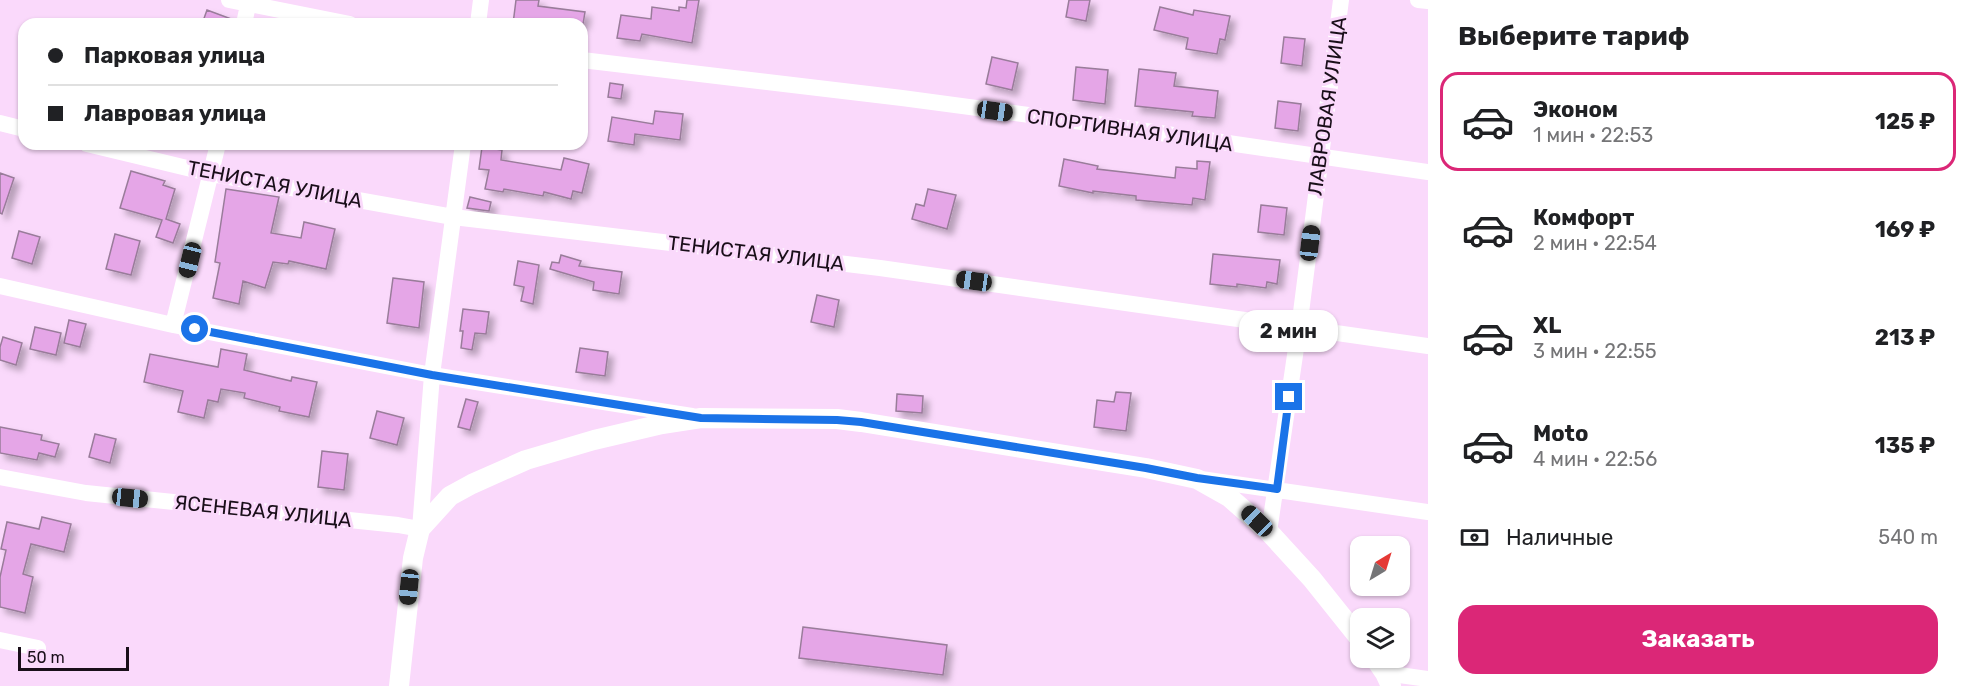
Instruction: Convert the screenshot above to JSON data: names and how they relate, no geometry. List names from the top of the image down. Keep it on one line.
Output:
{"streets":{"street":["ЛАВРОВАЯ УЛИЦА","СПОРТИВНАЯ УЛИЦА","ТЕНИСТАЯ УЛИЦА","ЯСЕНЕВАЯ УЛИЦА"]},"crossings":[["ЛАВРОВАЯ УЛИЦА","СПОРТИВНАЯ УЛИЦА"],["ЛАВРОВАЯ УЛИЦА","ТЕНИСТАЯ УЛИЦА"]],"scale_bar":"50 m","north":"top right","page":{"heading":"Выберите тариф","banner":["Парковая улица","Лавровая улица"],"list":[{"name":"Эконом","note":"1 мин · 22:53","value":"125 ₽"},{"name":"Комфорт","note":"2 мин · 22:54","value":"169 ₽"},{"name":"XL","note":"3 мин · 22:55","value":"213 ₽"},{"name":"Moto","note":"4 мин · 22:56","value":"135 ₽"}],"bubble":"2 мин","pay":["Наличные","540 m"],"buttons":"Заказать","scale":"50 m"}}
